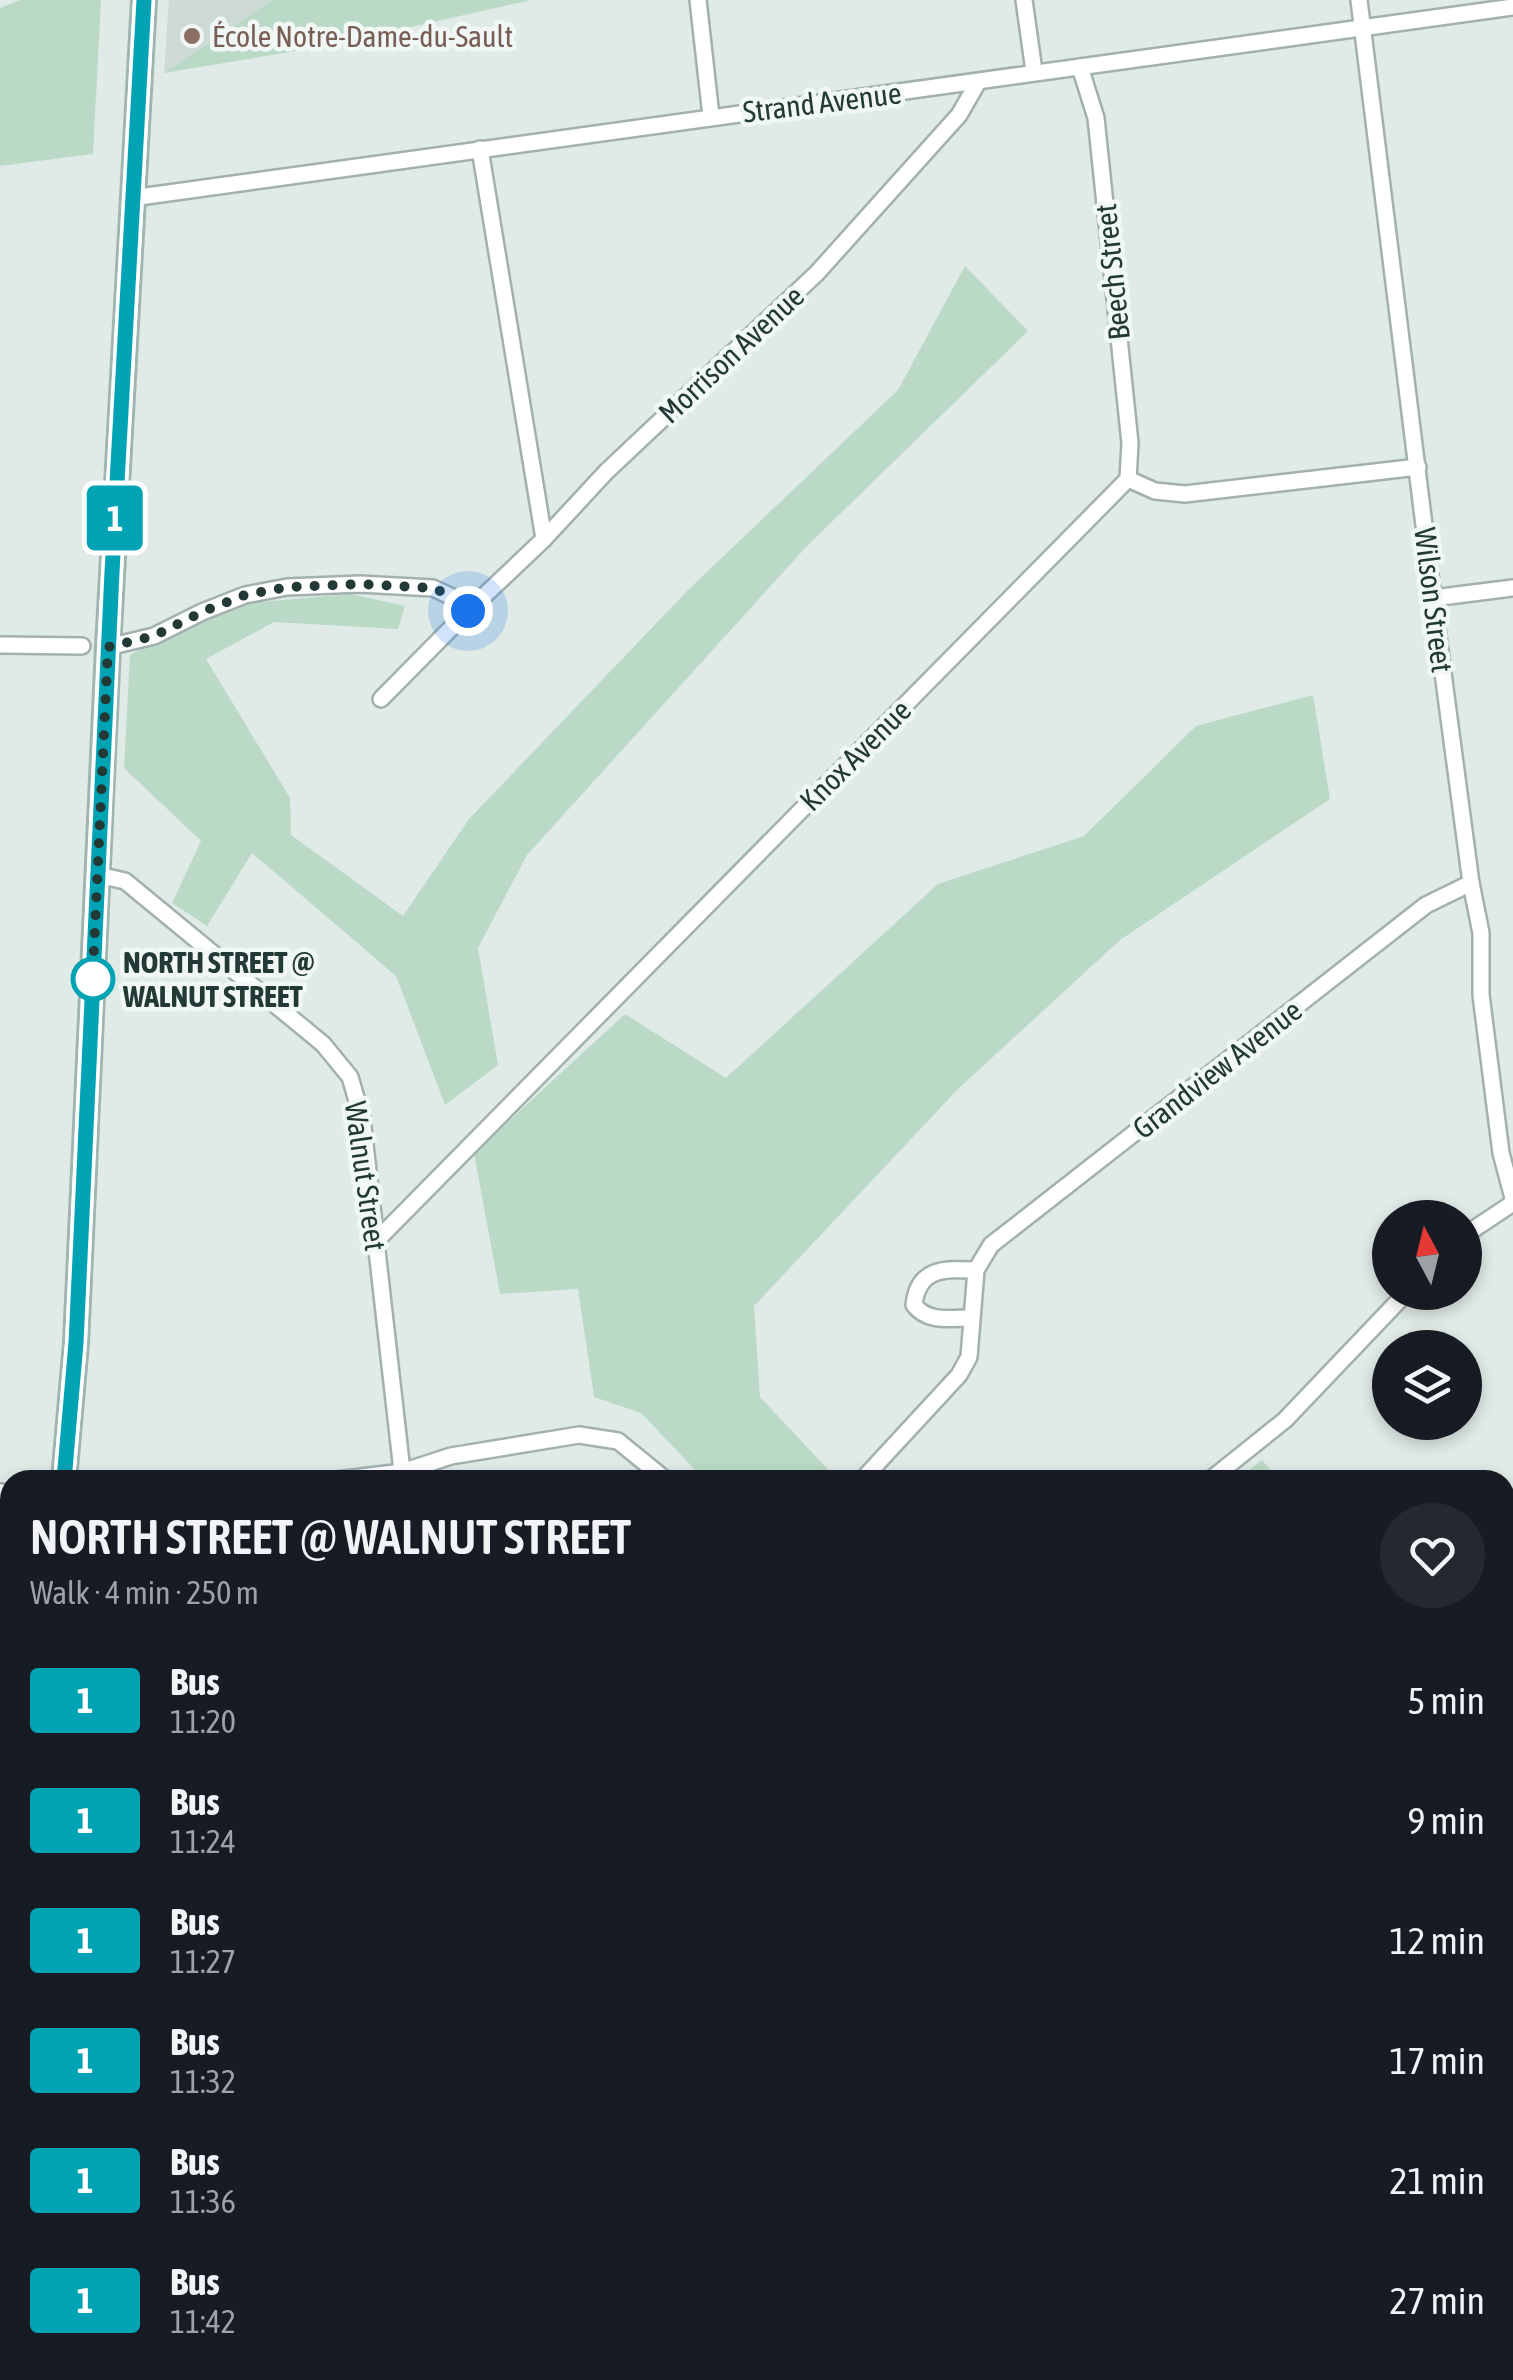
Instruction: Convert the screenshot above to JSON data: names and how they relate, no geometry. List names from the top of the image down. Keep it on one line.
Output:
{"streets":{"street":["Strand Avenue","Beech Street","Morrison Avenue","Wilson Street","Knox Avenue","Grandview Avenue","Walnut Street"]},"crossings":[["Strand Avenue","Beech Street"],["Strand Avenue","Morrison Avenue"],["Strand Avenue","Wilson Street"],["Beech Street","Knox Avenue"],["Wilson Street","Grandview Avenue"],["Knox Avenue","Walnut Street"]],"places":["École Notre-Dame-du-Sault","NORTH STREET @ WALNUT STREET"],"lines":["bus line 1"],"north":"top","page":{"on_map":"1","heading":["NORTH STREET @ WALNUT STREET","Walk · 4 min · 250 m"],"list":[{"mark":"1","name":"Bus","note":"11:20","value":"5 min"},{"mark":"1","name":"Bus","note":"11:24","value":"9 min"},{"mark":"1","name":"Bus","note":"11:27","value":"12 min"},{"mark":"1","name":"Bus","note":"11:32","value":"17 min"},{"mark":"1","name":"Bus","note":"11:36","value":"21 min"},{"mark":"1","name":"Bus","note":"11:42","value":"27 min"}]}}
